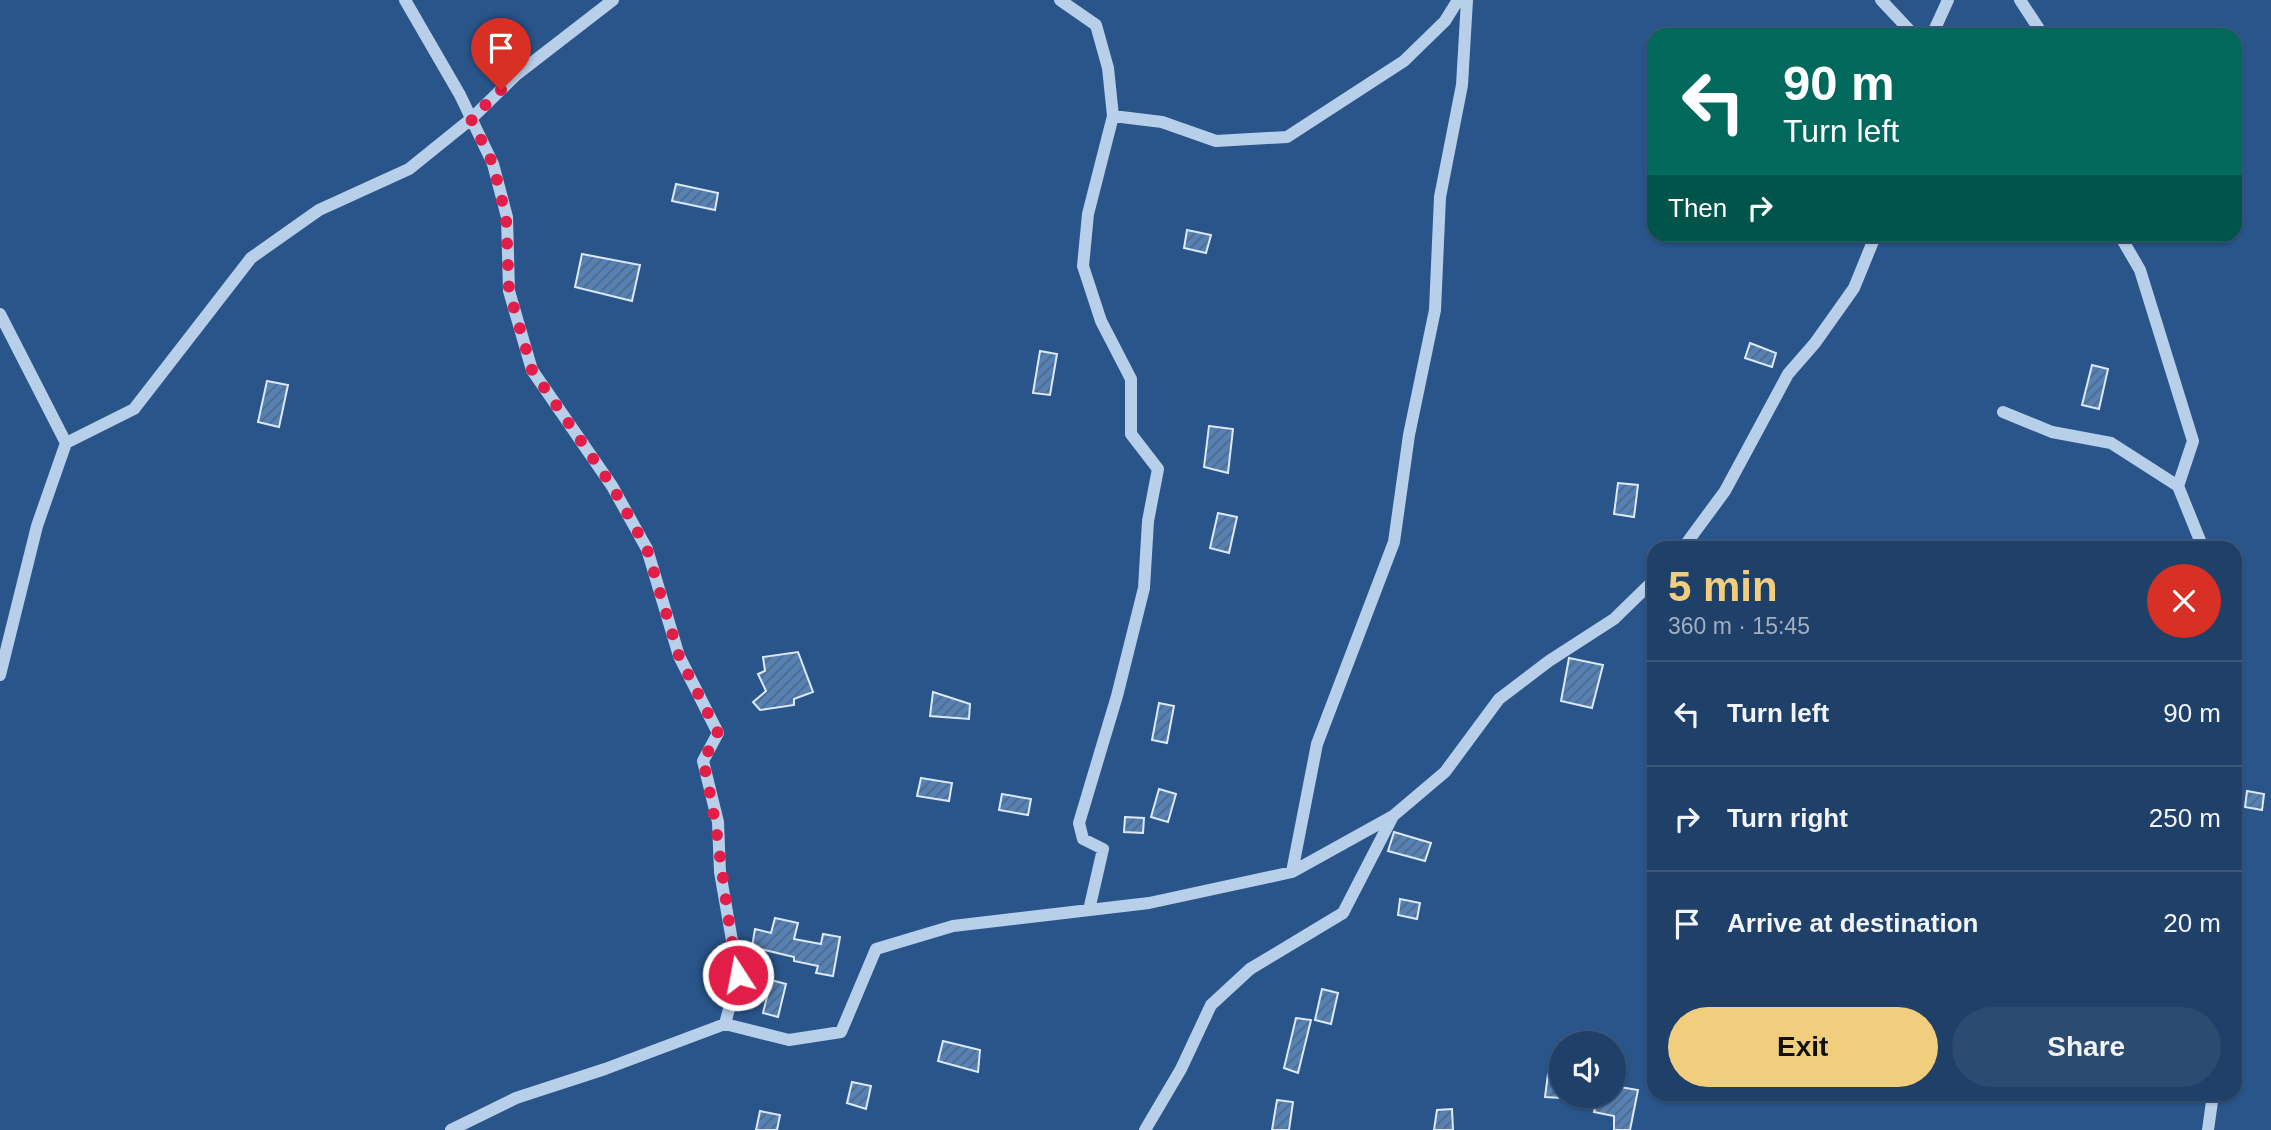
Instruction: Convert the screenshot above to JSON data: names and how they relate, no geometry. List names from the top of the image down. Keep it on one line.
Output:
{"page":{"turn":["90 m","Turn left"],"then":"Then","heading":["5 min","360 m · 15:45"],"list":[{"name":"Turn left","value":"90 m"},{"name":"Turn right","value":"250 m"},{"name":"Arrive at destination","value":"20 m"}],"buttons":["Exit","Share"]}}
